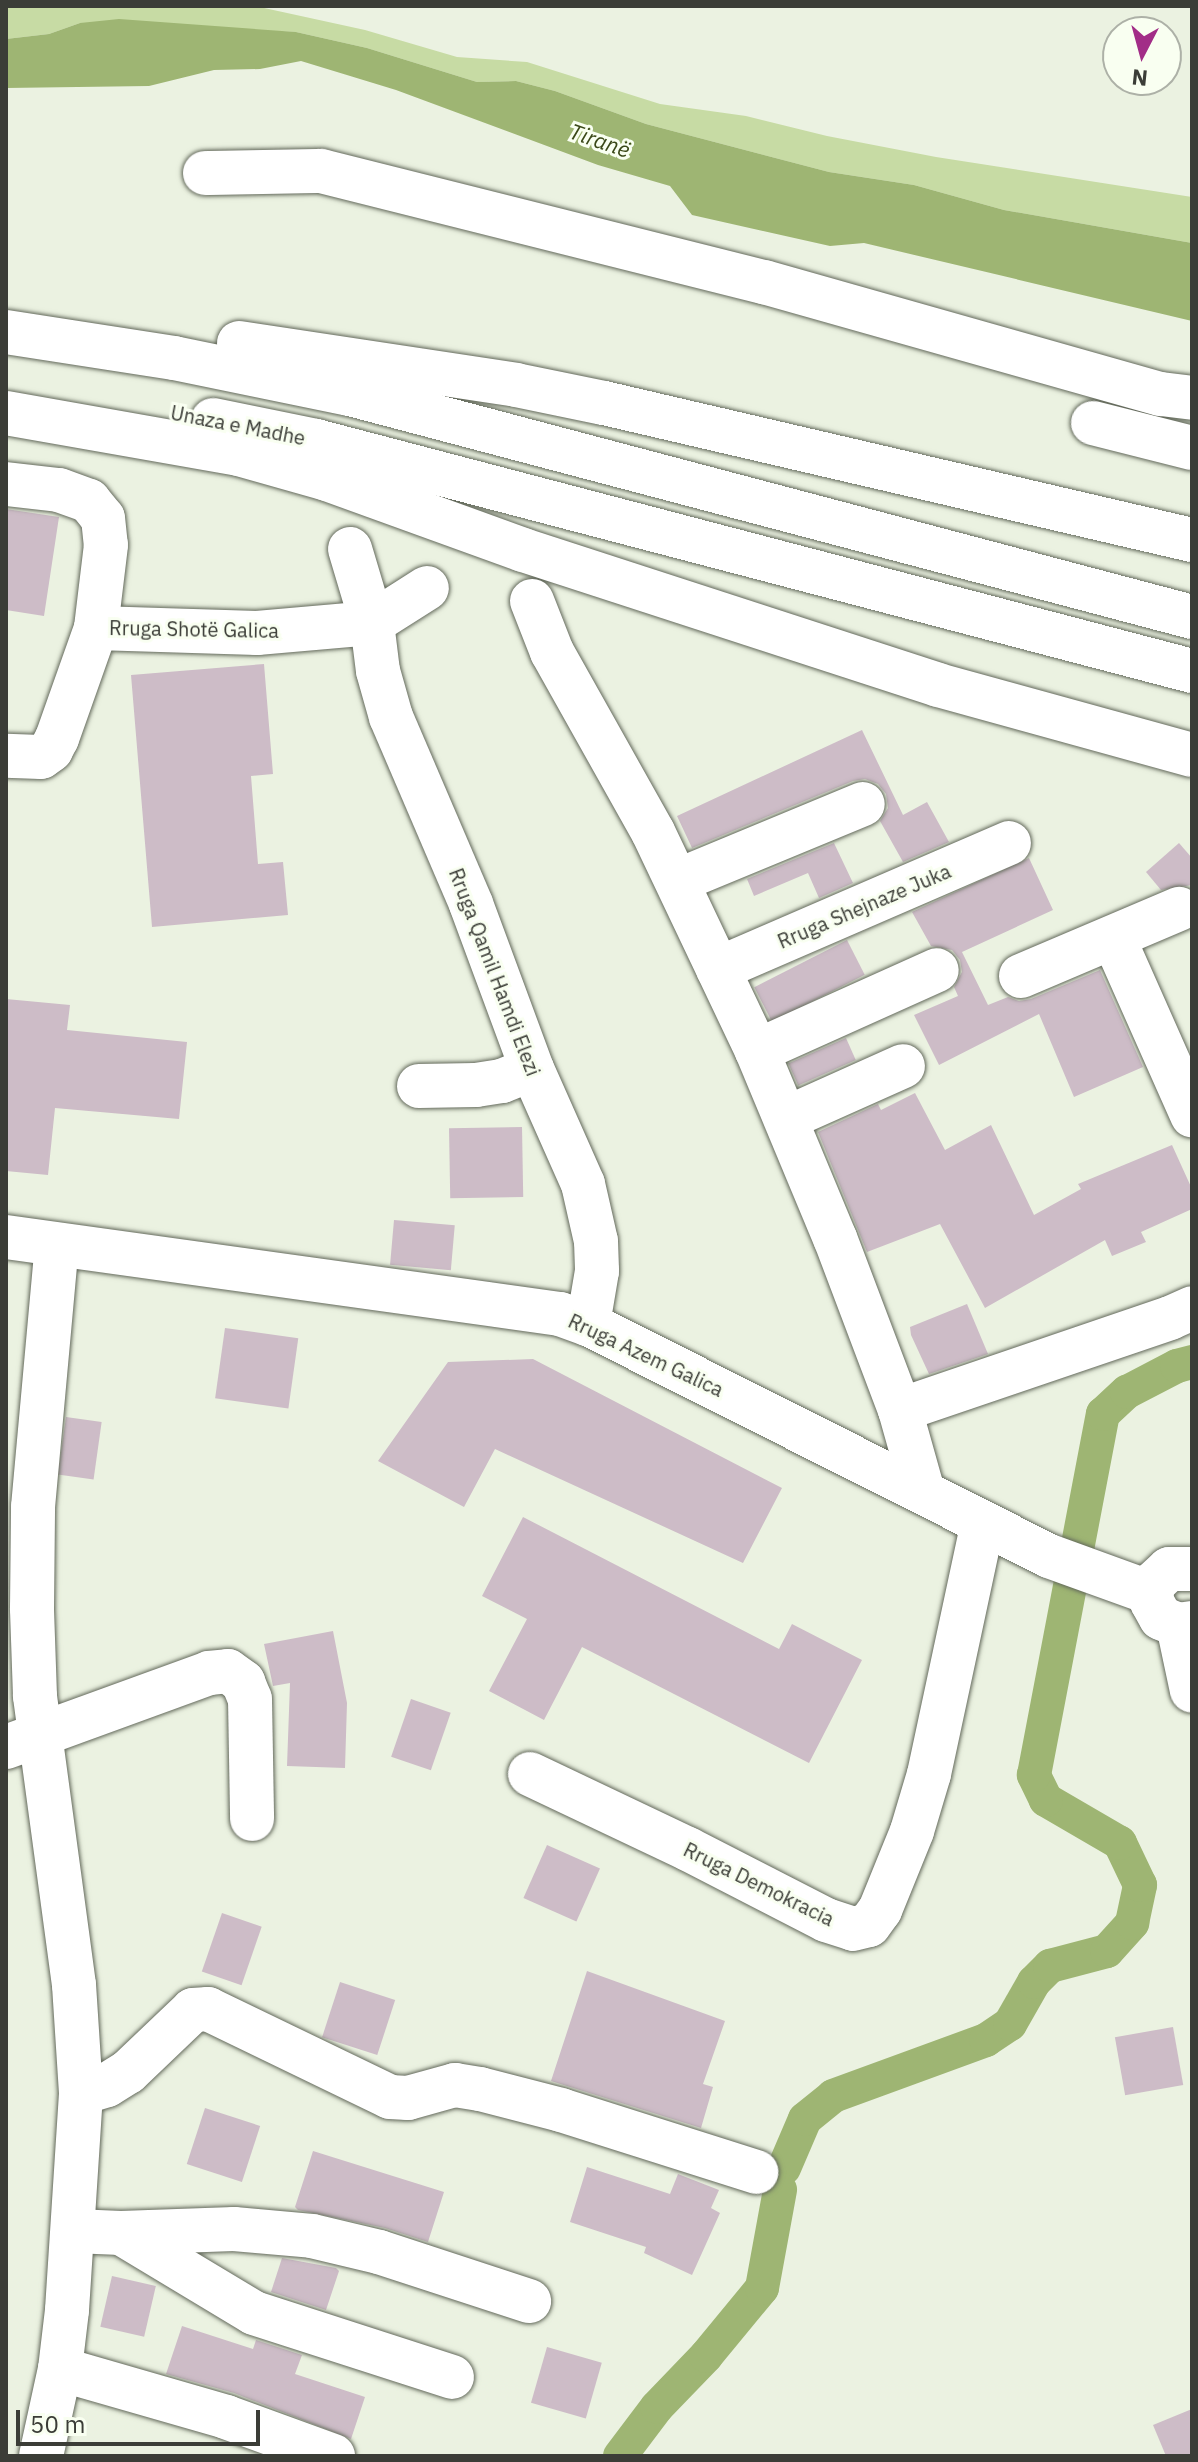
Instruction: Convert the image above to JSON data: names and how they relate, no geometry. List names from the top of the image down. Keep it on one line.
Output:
{"streets":{"main road":["Unaza e Madhe","Rruga Shotë Galica","Rruga Shejnaze Juka","Rruga Qamil Hamdi Elezi","Rruga Azem Galica","Rruga Demokracia"]},"crossings":[["Rruga Shotë Galica","Rruga Qamil Hamdi Elezi"],["Rruga Qamil Hamdi Elezi","Rruga Azem Galica"],["Rruga Azem Galica","Rruga Demokracia"]],"water":["Tiranë"],"scale_bar":"50 m","north":"bottom"}
